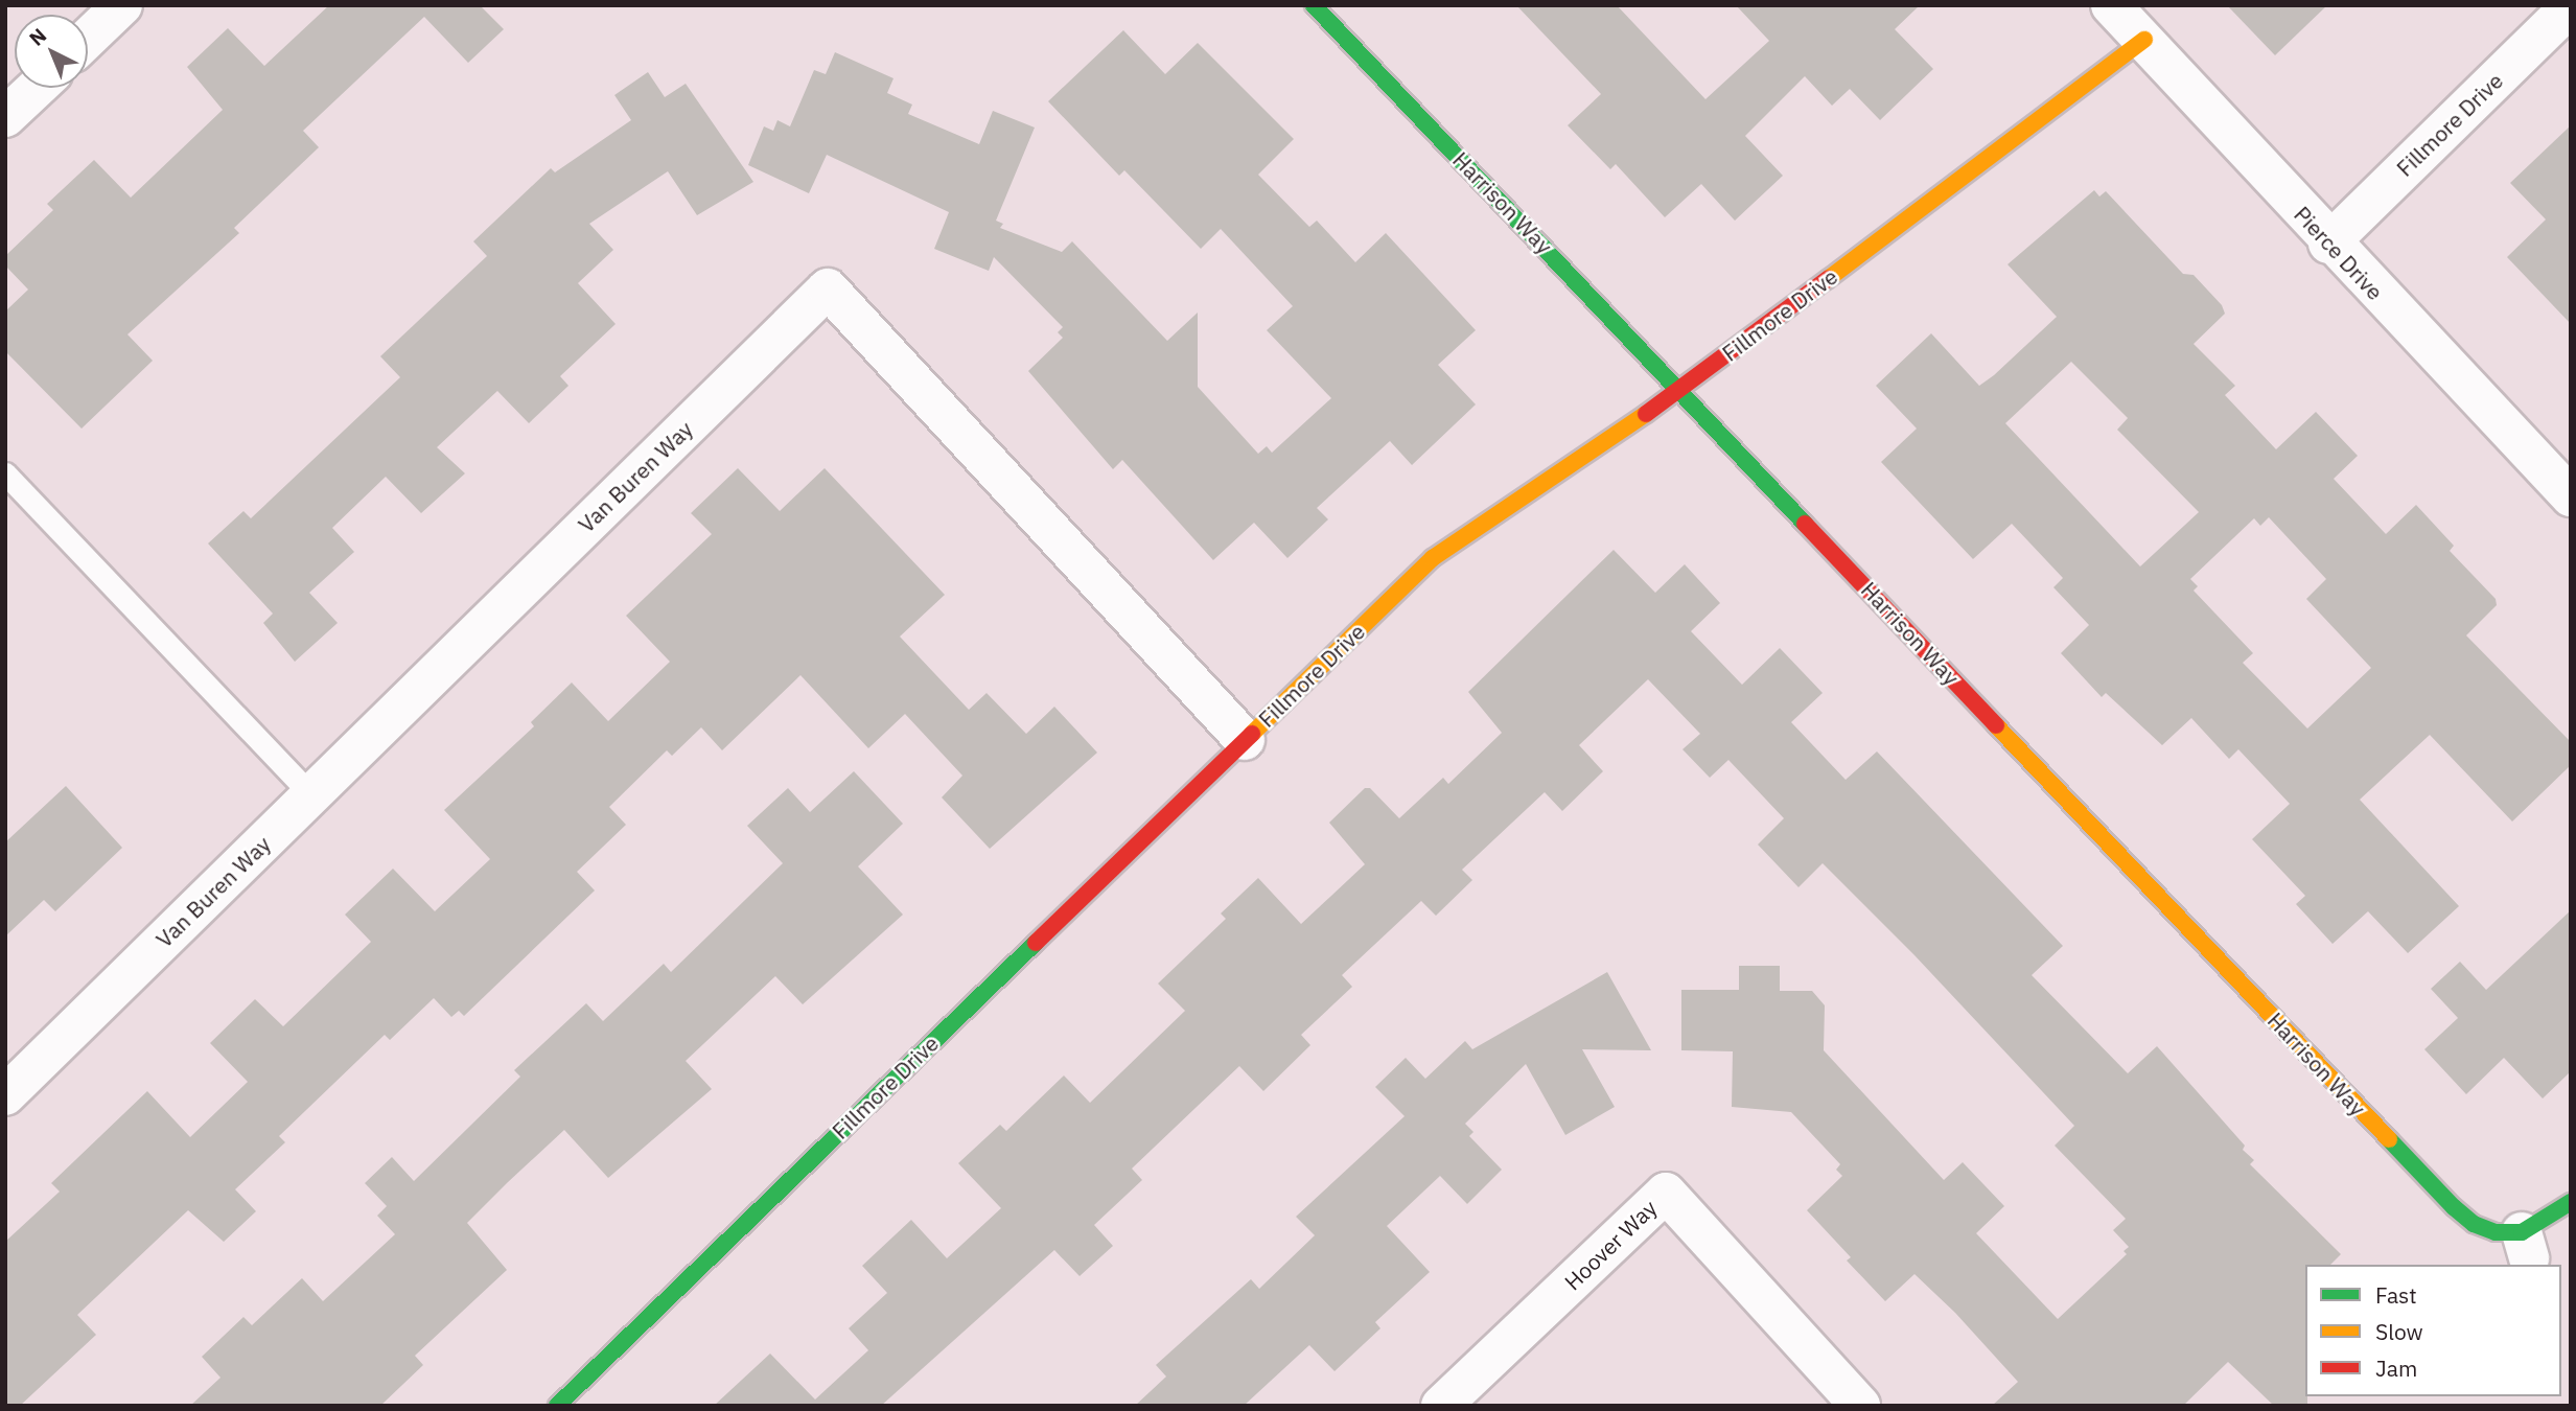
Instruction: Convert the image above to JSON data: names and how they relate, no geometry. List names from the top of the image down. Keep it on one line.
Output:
{"streets":{"street":["Fillmore Drive","Harrison Way","Pierce Drive","Van Buren Way","Hoover Way"]},"crossings":[["Fillmore Drive","Harrison Way"],["Fillmore Drive","Pierce Drive"],["Fillmore Drive","Van Buren Way"]],"legend":["Fast","Slow","Jam"],"north":"top left"}
